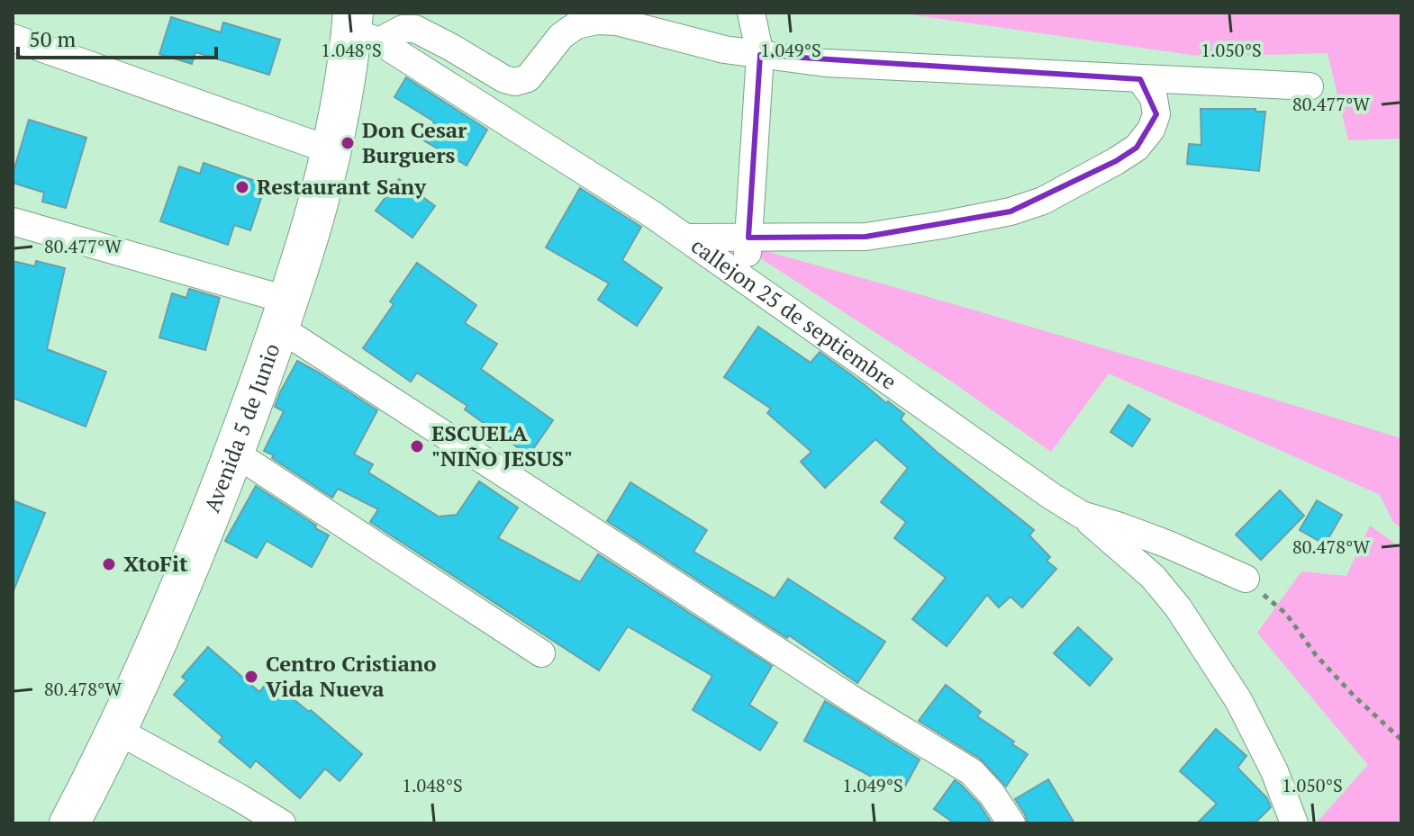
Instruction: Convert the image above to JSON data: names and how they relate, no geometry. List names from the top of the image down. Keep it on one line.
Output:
{"streets":{"street":["callejon 25 de septiembre","Avenida 5 de Junio"]},"crossings":[["callejon 25 de septiembre","Avenida 5 de Junio"]],"places":["Don Cesar Burguers","Restaurant Sany","ESCUELA \"NIÑO JESUS\"","XtoFit","Centro Cristiano Vida Nueva"],"scale_bar":"50 m","coordinates":["1.048°S","1.049°S","1.050°S","80.477°W","80.478°W"]}
